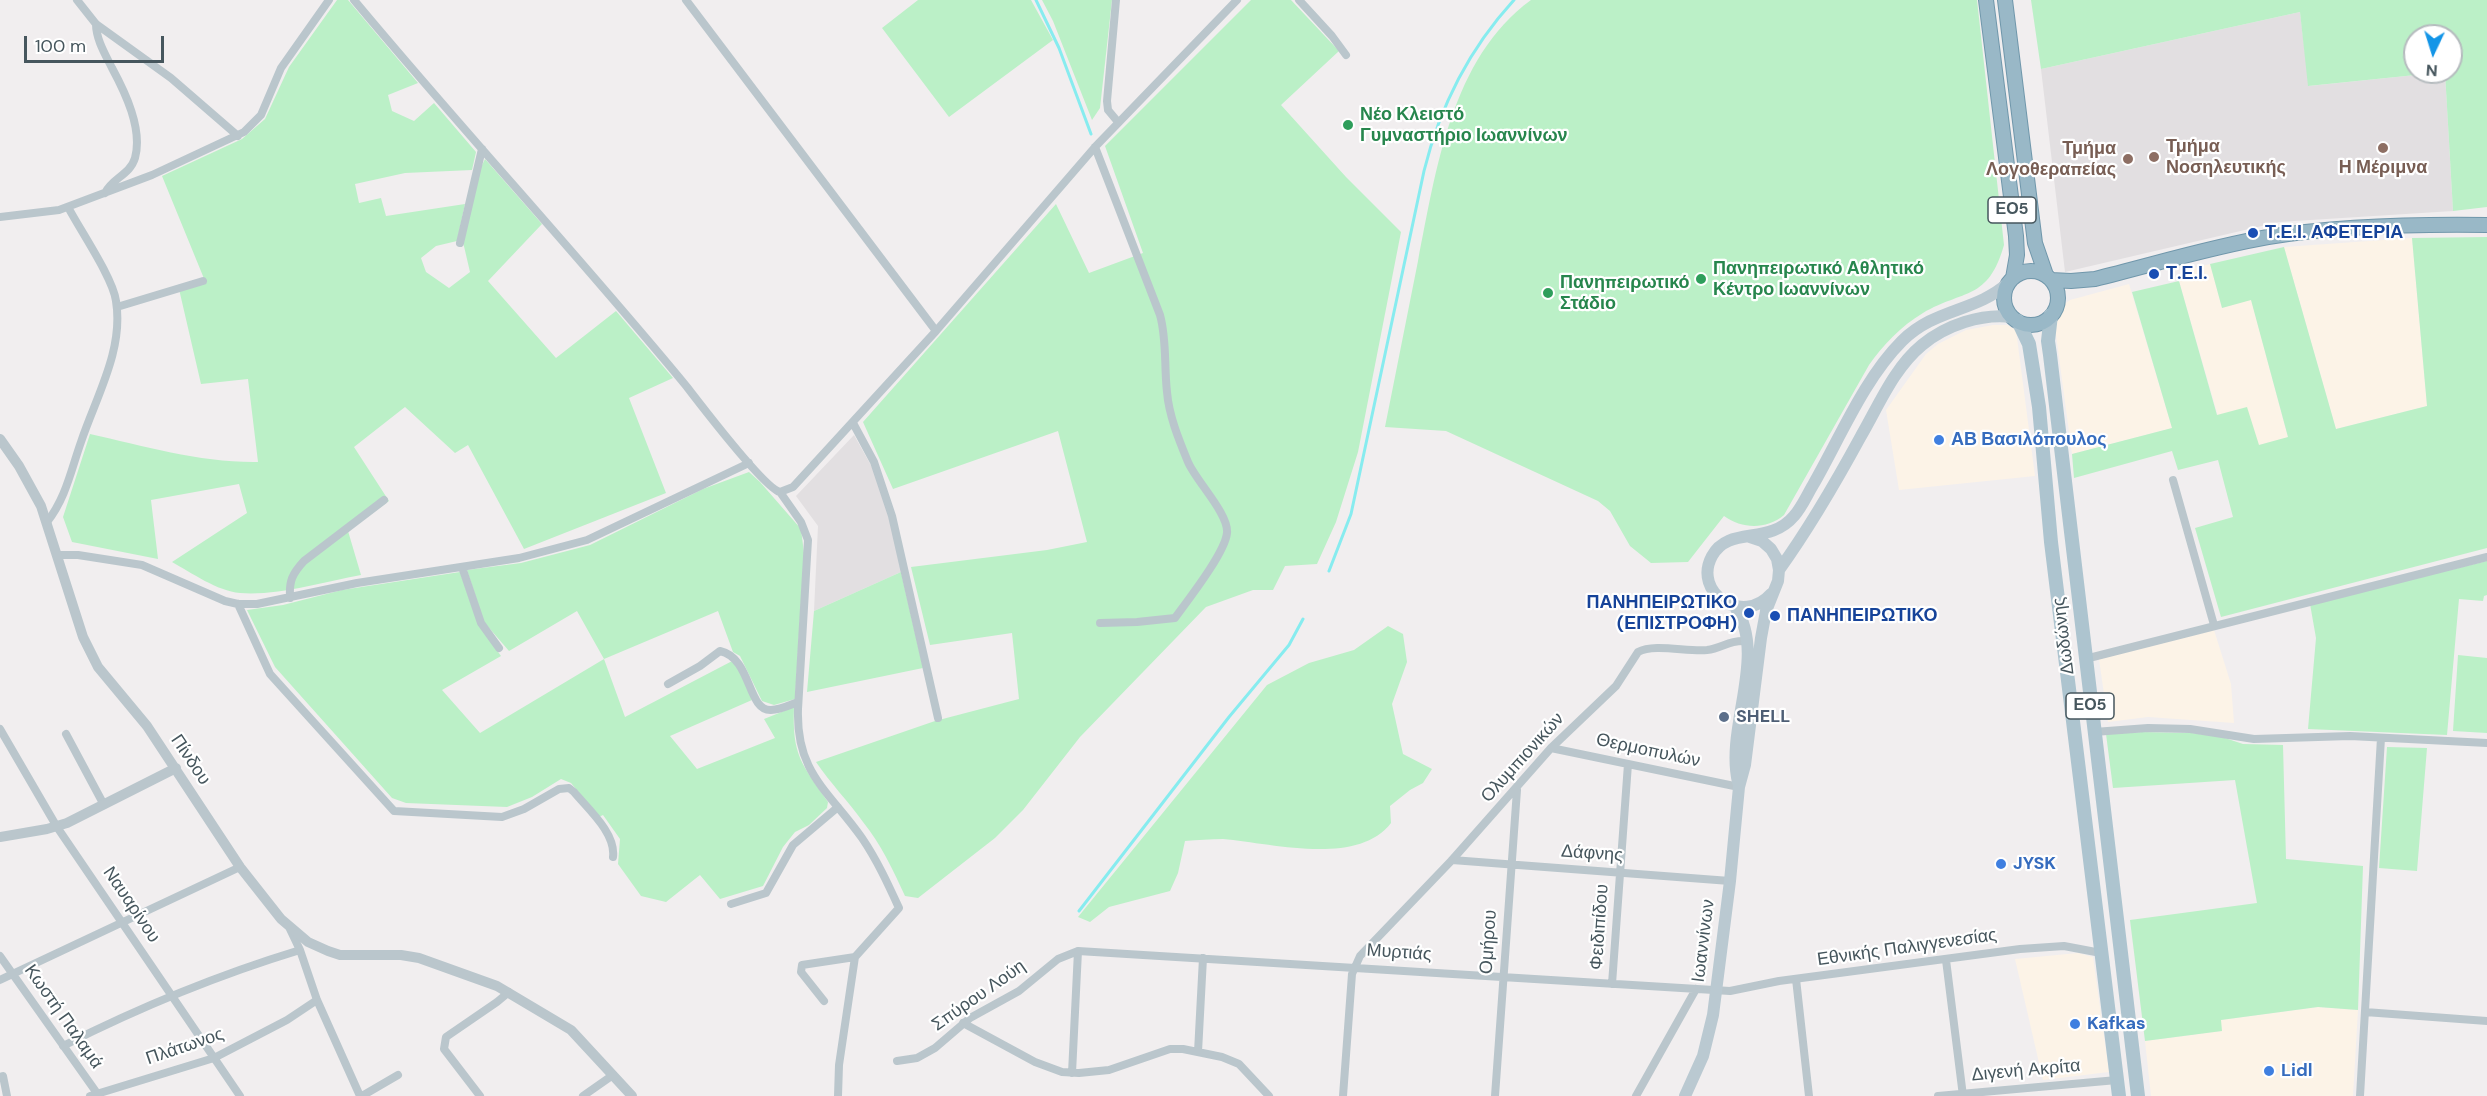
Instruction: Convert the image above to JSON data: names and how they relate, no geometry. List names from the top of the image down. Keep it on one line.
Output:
{"streets":{"highway":["ΕΟ5"],"main road":["Δωδώνης","Ιωαννίνων"],"street":["Θερμοπυλών","Ολυμπιονικών","Πίνδου","Δάφνης","Ναυαρίνου","Φειδιπίδου","Ομήρου","Εθνικής Παλιγγενεσίας","Μυρτιάς","Σπύρου Λούη","Κωστή Παλαμά","Πλάτωνος","Διγενή Ακρίτα"]},"crossings":[["ΕΟ5","Δωδώνης"],["Δωδώνης","Εθνικής Παλιγγενεσίας"],["Δωδώνης","Διγενή Ακρίτα"],["Θερμοπυλών","Ολυμπιονικών"],["Θερμοπυλών","Φειδιπίδου"],["Θερμοπυλών","Ιωαννίνων"],["Ολυμπιονικών","Δάφνης"],["Ολυμπιονικών","Ομήρου"],["Ολυμπιονικών","Μυρτιάς"],["Πίνδου","Πλάτωνος"],["Δάφνης","Φειδιπίδου"],["Δάφνης","Ιωαννίνων"],["Δάφνης","Ομήρου"],["Ναυαρίνου","Πλάτωνος"],["Φειδιπίδου","Μυρτιάς"],["Ιωαννίνων","Εθνικής Παλιγγενεσίας"],["Ιωαννίνων","Μυρτιάς"],["Ομήρου","Μυρτιάς"],["Εθνικής Παλιγγενεσίας","Μυρτιάς"],["Μυρτιάς","Σπύρου Λούη"],["Κωστή Παλαμά","Πλάτωνος"]],"places":["Νέο Κλειστό Γυμναστήριο Ιωαννίνων","Η Μέριμνα","Τμήμα Νοσηλευτικής","Τμήμα Λογοθεραπείας","Τ.Ε.Ι. ΑΦΕΤΕΡΙΑ","Τ.Ε.Ι.","Πανηπειρωτικό Αθλητικό Κέντρο Ιωαννίνων","Πανηπειρωτικό Στάδιο","ΑΒ Βασιλόπουλος","ΠΑΝΗΠΕΙΡΩΤΙΚΟ (ΕΠΙΣΤΡΟΦΗ)","ΠΑΝΗΠΕΙΡΩΤΙΚΟ","SHELL","JYSK","Kafkas","Lidl"],"scale_bar":"100 m","north":"bottom"}
